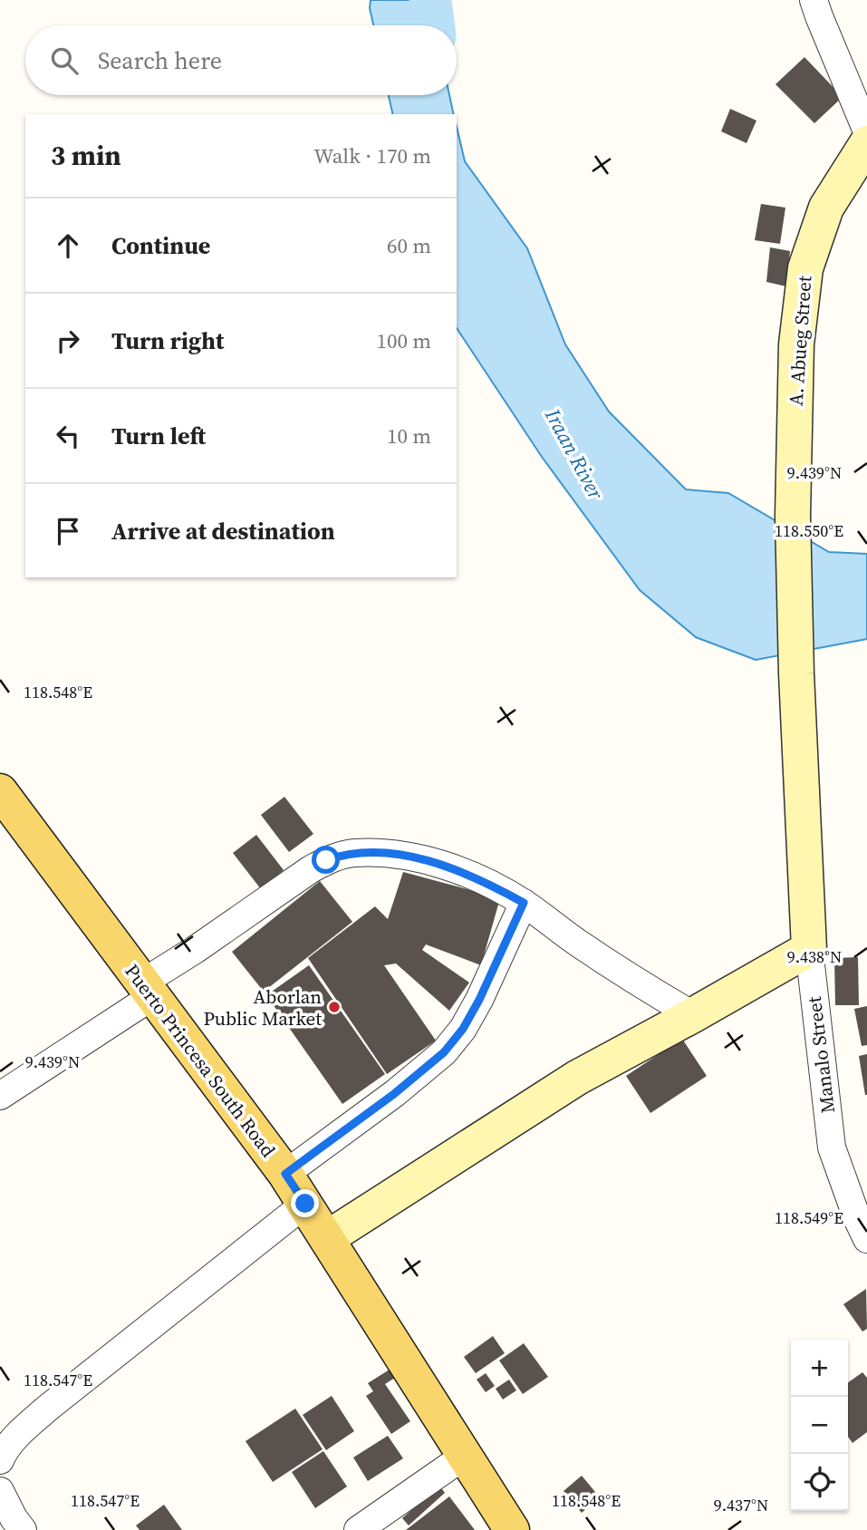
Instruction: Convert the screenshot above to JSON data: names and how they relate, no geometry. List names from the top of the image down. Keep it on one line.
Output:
{"streets":{"main road":["Puerto Princesa South Road"],"street":["A. Abueg Street","Manalo Street"]},"crossings":[["A. Abueg Street","Manalo Street"]],"water":["Iraan River"],"places":["Aborlan Public Market"],"page":{"search":"Search here","heading":["3 min","Walk · 170 m"],"list":[["Continue","60 m"],["Turn right","100 m"],["Turn left","10 m"],"Arrive at destination"],"map_buttons":["+","−"]},"coordinates":["9.439°N","118.550°E","118.548°E","9.438°N","118.549°E","118.547°E","9.437°N"]}
